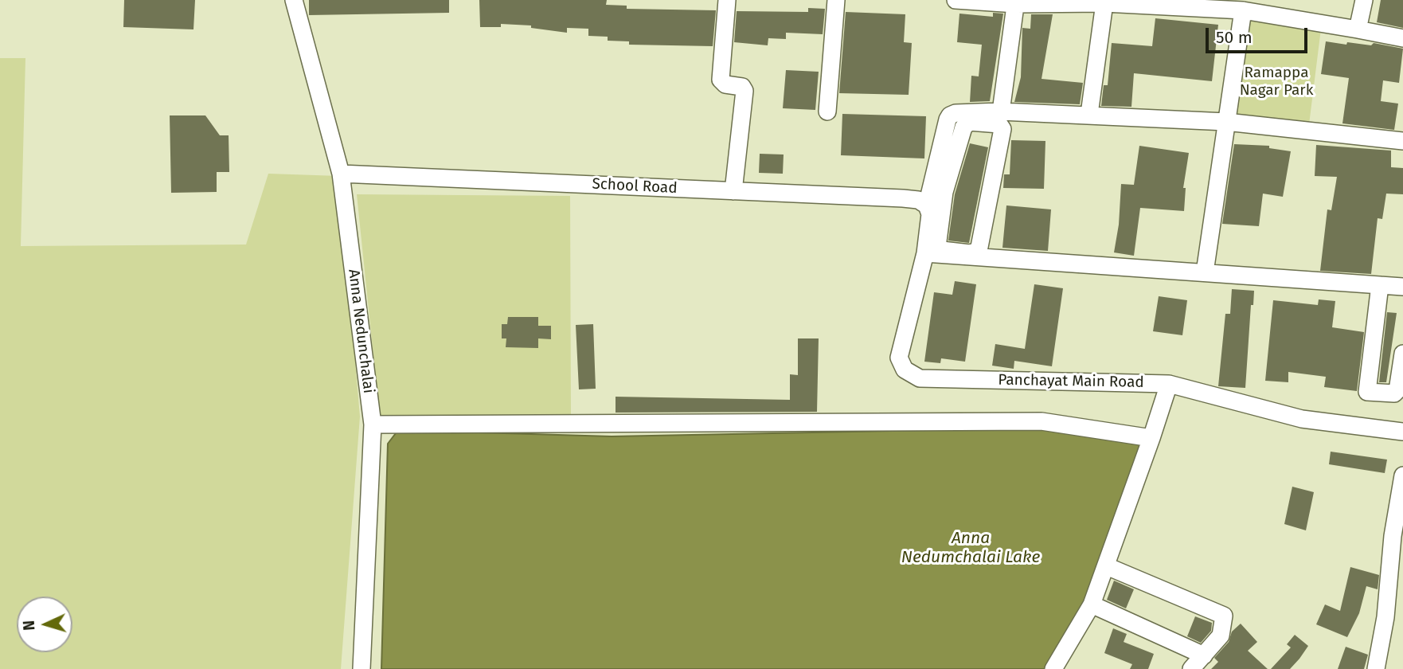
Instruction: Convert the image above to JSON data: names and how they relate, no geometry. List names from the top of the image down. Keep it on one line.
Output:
{"streets":{"street":["School Road","Anna Nedunchalai","Panchayat Main Road"]},"crossings":[["School Road","Anna Nedunchalai"],["School Road","Panchayat Main Road"]],"water":["Anna Nedumchalai Lake"],"parks":["Ramappa Nagar Park"],"scale_bar":"50 m","north":"left"}
